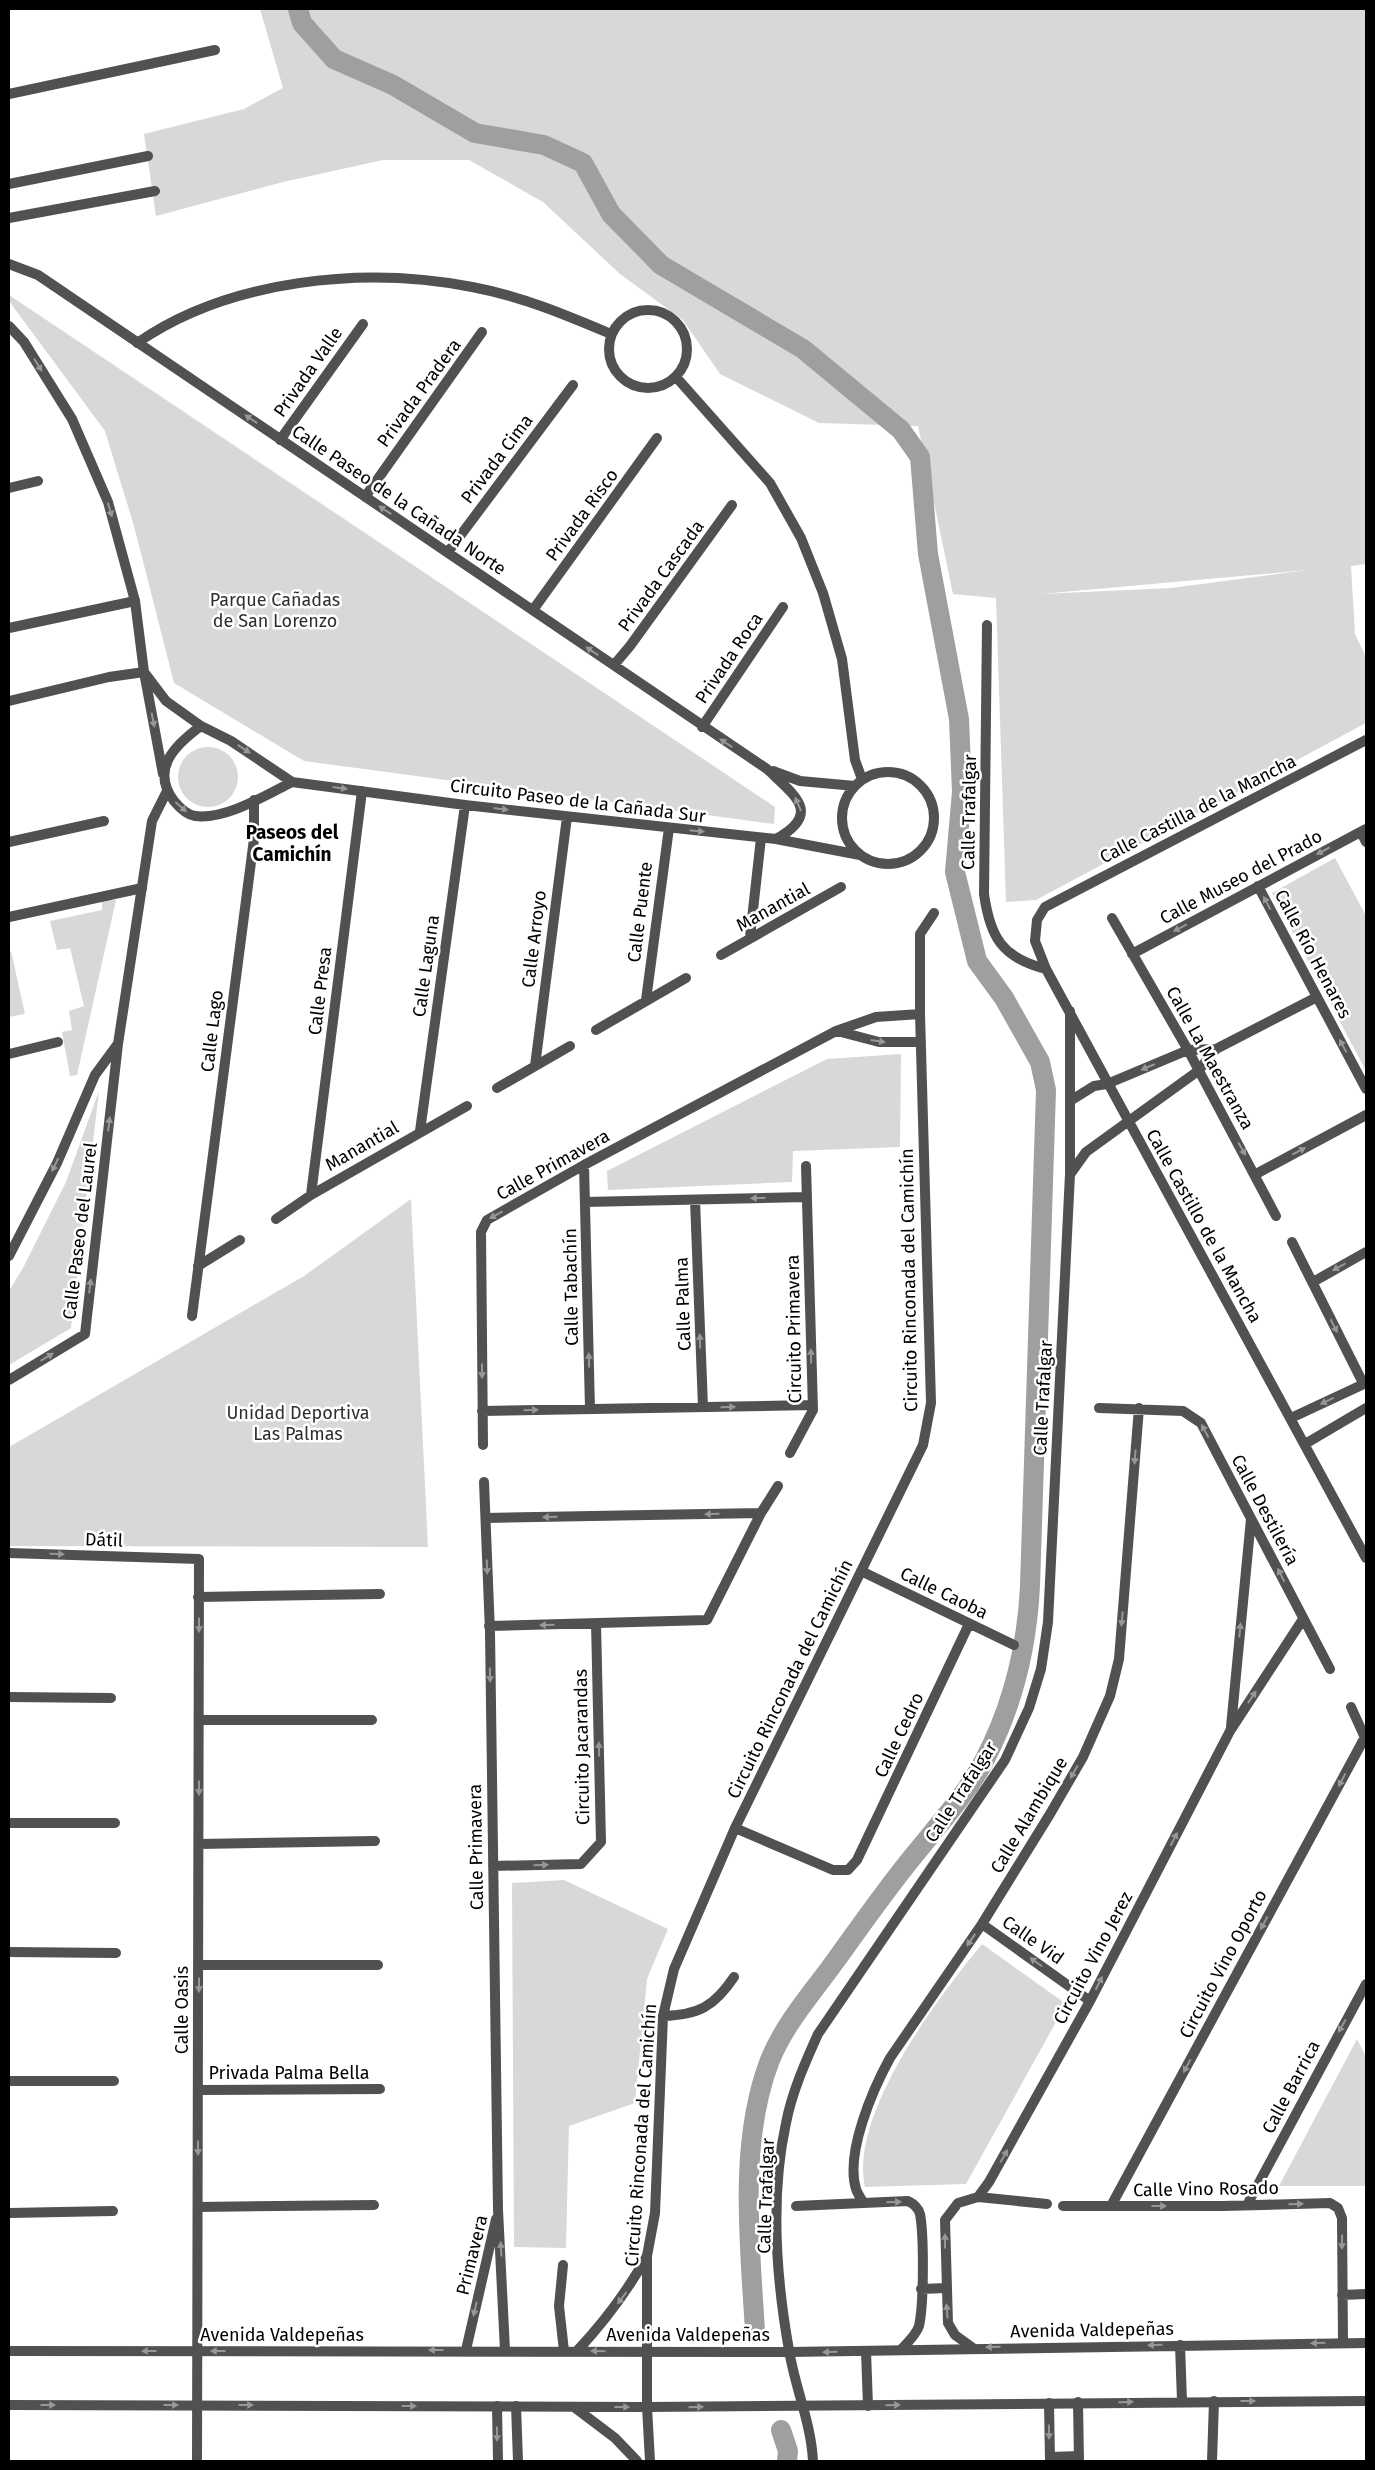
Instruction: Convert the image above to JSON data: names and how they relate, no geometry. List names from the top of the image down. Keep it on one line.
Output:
{"streets":{"street":["Privada Valle","Privada Pradera","Privada Cima","Calle Paseo de la Cañada Norte","Privada Risco","Privada Cascada","Privada Roca","Circuito Paseo de la Cañada Sur","Calle Castilla de la Mancha","Calle Trafalgar","Calle Museo del Prado","Manantial","Calle Puente","Calle Arroyo","Calle Río Henares","Calle Laguna","Calle Presa","Calle Lago","Calle La Maestranza","Calle Primavera","Calle Castillo de la Mancha","Calle Paseo del Laurel","Circuito Rinconada del Camichín","Calle Tabachín","Calle Palma","Circuito Primavera","Calle Destilería","Dátil","Calle Caoba","Calle Cedro","Circuito Jacarandas","Calle Alambique","Calle Vid","Circuito Vino Jerez","Circuito Vino Oporto","Calle Oasis","Privada Palma Bella","Calle Barrica","Calle Vino Rosado","Primavera","Avenida Valdepeñas"]},"crossings":[["Privada Valle","Calle Paseo de la Cañada Norte"],["Privada Pradera","Calle Paseo de la Cañada Norte"],["Privada Cima","Calle Paseo de la Cañada Norte"],["Calle Paseo de la Cañada Norte","Privada Risco"],["Calle Paseo de la Cañada Norte","Privada Cascada"],["Calle Paseo de la Cañada Norte","Privada Roca"],["Calle Paseo de la Cañada Norte","Circuito Paseo de la Cañada Sur"],["Circuito Paseo de la Cañada Sur","Calle Puente"],["Circuito Paseo de la Cañada Sur","Calle Arroyo"],["Circuito Paseo de la Cañada Sur","Calle Laguna"],["Circuito Paseo de la Cañada Sur","Calle Presa"],["Calle Castilla de la Mancha","Calle Castillo de la Mancha"],["Calle Trafalgar","Calle Castillo de la Mancha"],["Calle Trafalgar","Avenida Valdepeñas"],["Calle Museo del Prado","Calle Río Henares"],["Calle Museo del Prado","Calle La Maestranza"],["Manantial","Calle Laguna"],["Manantial","Calle Presa"],["Calle Primavera","Circuito Rinconada del Camichín"],["Calle Primavera","Calle Tabachín"],["Calle Primavera","Circuito Jacarandas"],["Calle Primavera","Primavera"],["Circuito Rinconada del Camichín","Calle Caoba"],["Circuito Rinconada del Camichín","Calle Cedro"],["Circuito Rinconada del Camichín","Avenida Valdepeñas"],["Calle Destilería","Calle Alambique"],["Calle Destilería","Circuito Vino Jerez"],["Dátil","Calle Oasis"],["Calle Caoba","Calle Cedro"],["Calle Alambique","Calle Vid"],["Calle Vid","Circuito Vino Jerez"],["Circuito Vino Oporto","Calle Vino Rosado"],["Calle Oasis","Privada Palma Bella"],["Calle Oasis","Avenida Valdepeñas"],["Calle Barrica","Calle Vino Rosado"],["Primavera","Avenida Valdepeñas"]],"one_way":["Calle Paseo de la Cañada Norte","Circuito Paseo de la Cañada Sur","Calle Museo del Prado","Calle Río Henares","Calle Primavera","Calle Tabachín","Calle Palma","Circuito Primavera","Calle Destilería","Dátil","Calle Alambique","Calle Vid","Circuito Vino Jerez","Circuito Vino Oporto","Calle Oasis","Calle Barrica"],"districts":["Paseos del Camichín"],"parks":["Parque Cañadas de San Lorenzo","Unidad Deportiva Las Palmas"]}
